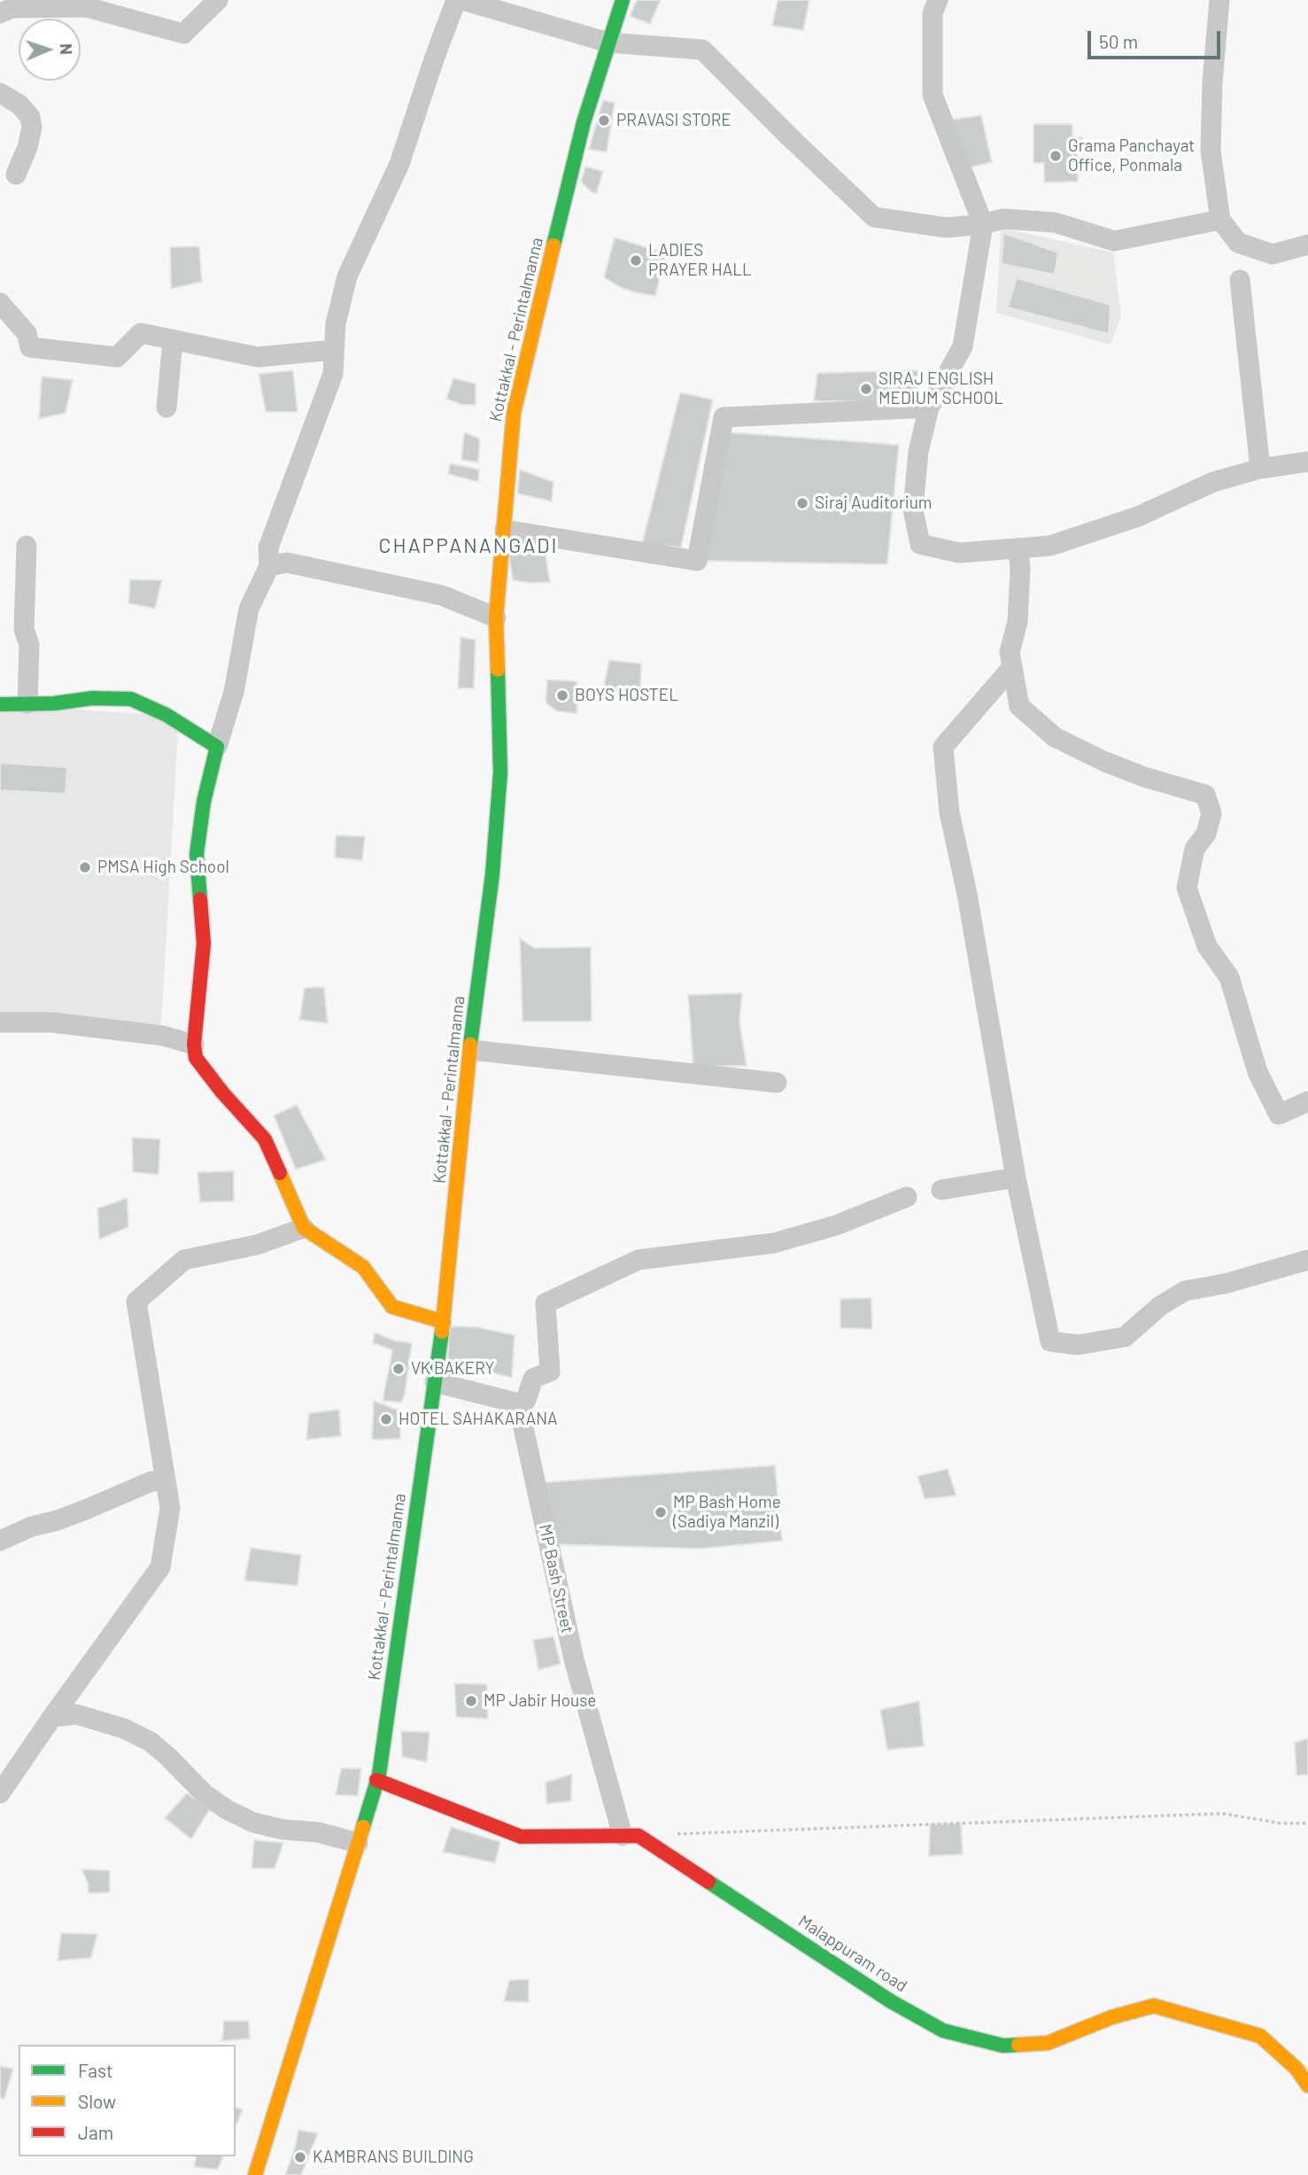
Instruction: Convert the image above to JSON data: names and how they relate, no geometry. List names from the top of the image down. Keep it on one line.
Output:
{"streets":{"main road":["Kottakkal - Perintalmanna","Malappuram road"],"street":["MP Bash Street"]},"crossings":[["Kottakkal - Perintalmanna","Malappuram road"],["MP Bash Street","Malappuram road"]],"districts":["CHAPPANANGADI"],"places":["PRAVASI STORE","Grama Panchayat Office, Ponmala","LADIES PRAYER HALL","SIRAJ ENGLISH MEDIUM SCHOOL","Siraj Auditorium","BOYS HOSTEL","PMSA High School","VK BAKERY","HOTEL SAHAKARANA","MP Bash Home (Sadiya Manzil)","MP Jabir House","KAMBRANS BUILDING"],"legend":["Fast","Slow","Jam"],"scale_bar":"50 m","north":"right"}
